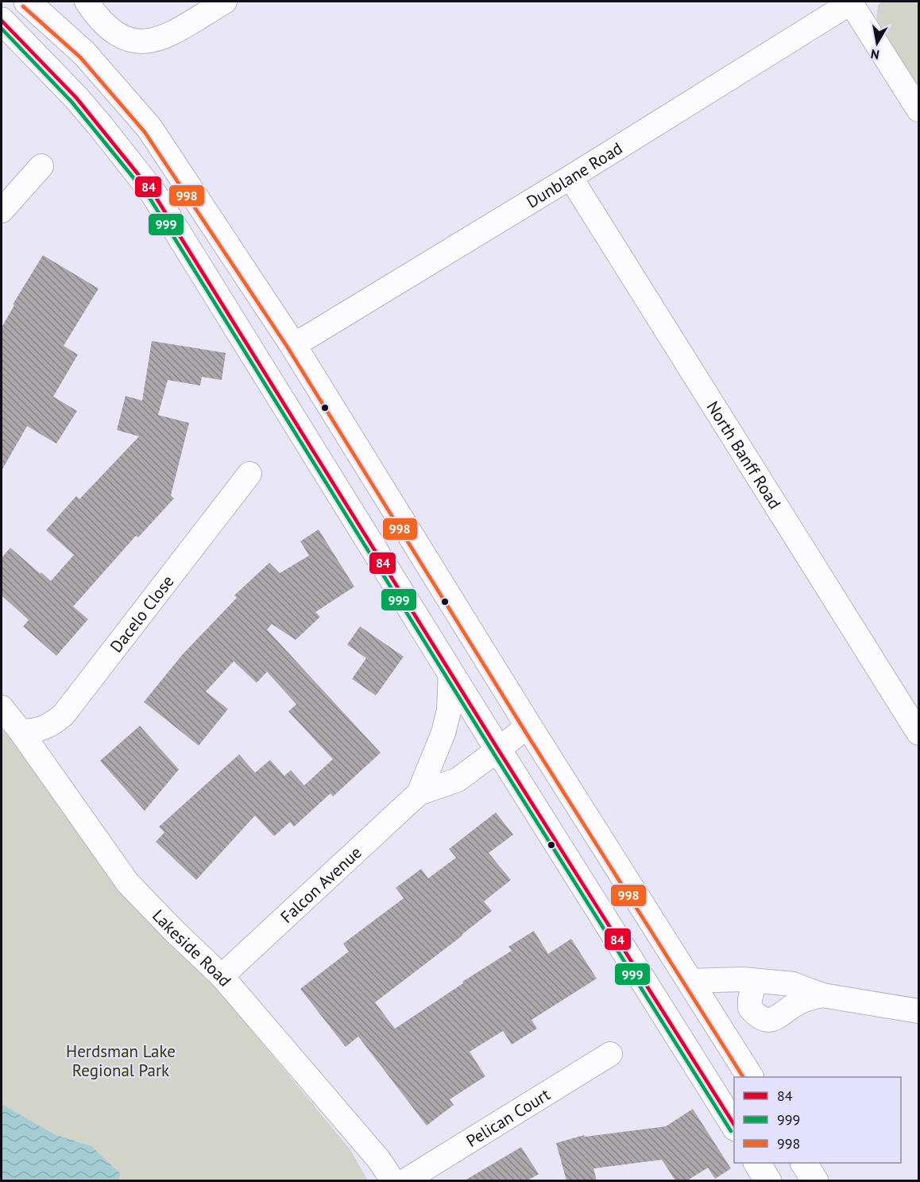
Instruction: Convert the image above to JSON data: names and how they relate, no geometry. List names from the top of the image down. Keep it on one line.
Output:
{"streets":{"street":["Dunblane Road","North Banff Road","Dacelo Close","Falcon Avenue","Lakeside Road","Pelican Court"]},"crossings":[["Dunblane Road","North Banff Road"],["Dacelo Close","Lakeside Road"],["Falcon Avenue","Lakeside Road"]],"parks":["Herdsman Lake Regional Park"],"lines":["transit line 998","transit line 84","transit line 999"],"legend":["84","999","998"],"north":"bottom"}
